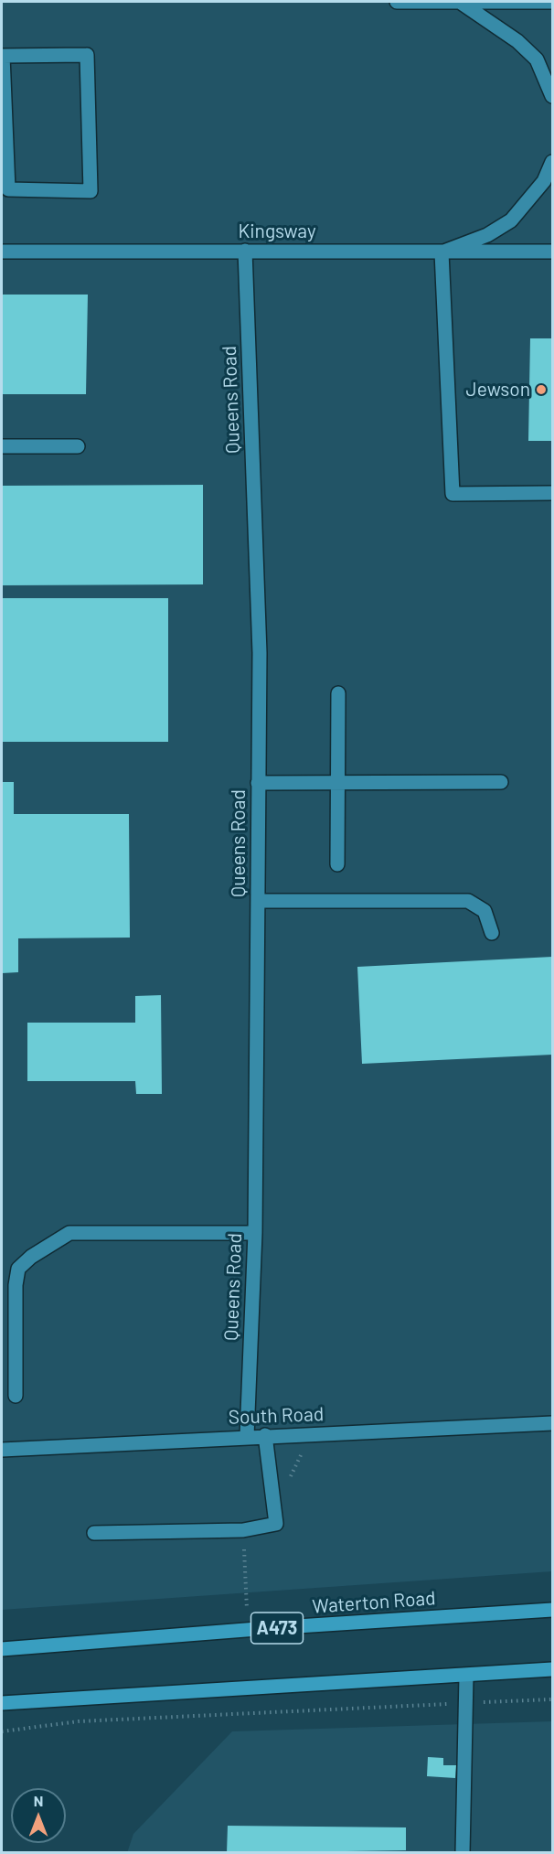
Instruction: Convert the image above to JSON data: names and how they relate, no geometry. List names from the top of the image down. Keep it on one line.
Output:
{"streets":{"main road":["Waterton Road","A473"],"street":["Kingsway","Queens Road","South Road"]},"crossings":[["Kingsway","Queens Road"],["Queens Road","South Road"]],"places":["Jewson"],"north":"top"}
